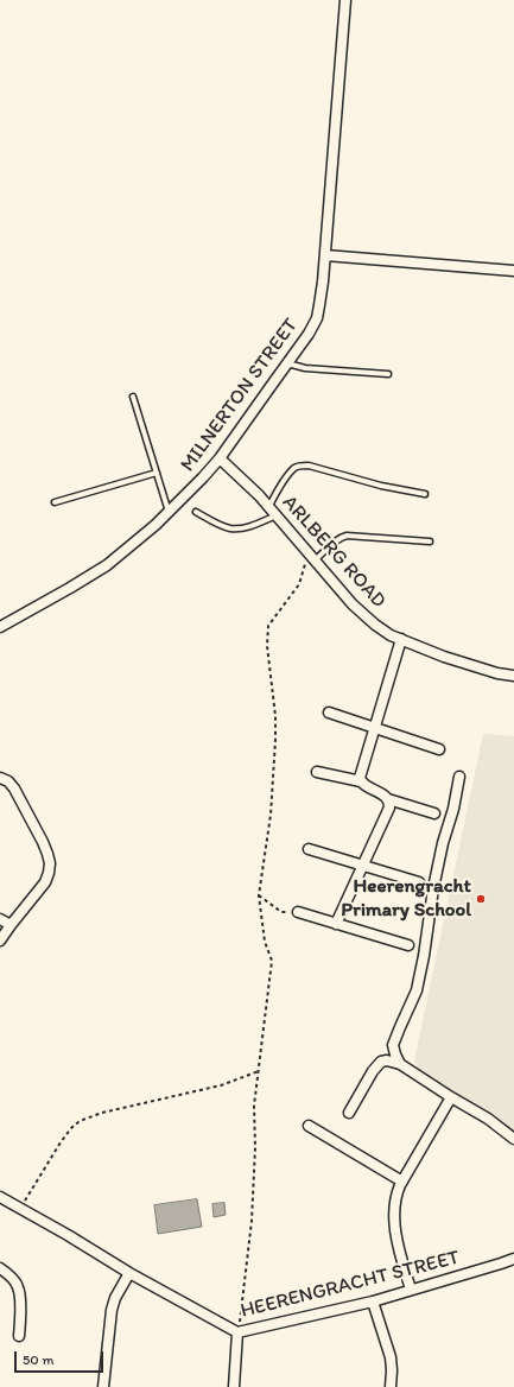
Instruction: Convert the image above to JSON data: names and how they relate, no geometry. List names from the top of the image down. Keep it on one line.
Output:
{"streets":{"street":["MILNERTON STREET","ARLBERG ROAD","HEERENGRACHT STREET"]},"crossings":[["MILNERTON STREET","ARLBERG ROAD"]],"places":["Heerengracht Primary School"],"scale_bar":"50 m"}
